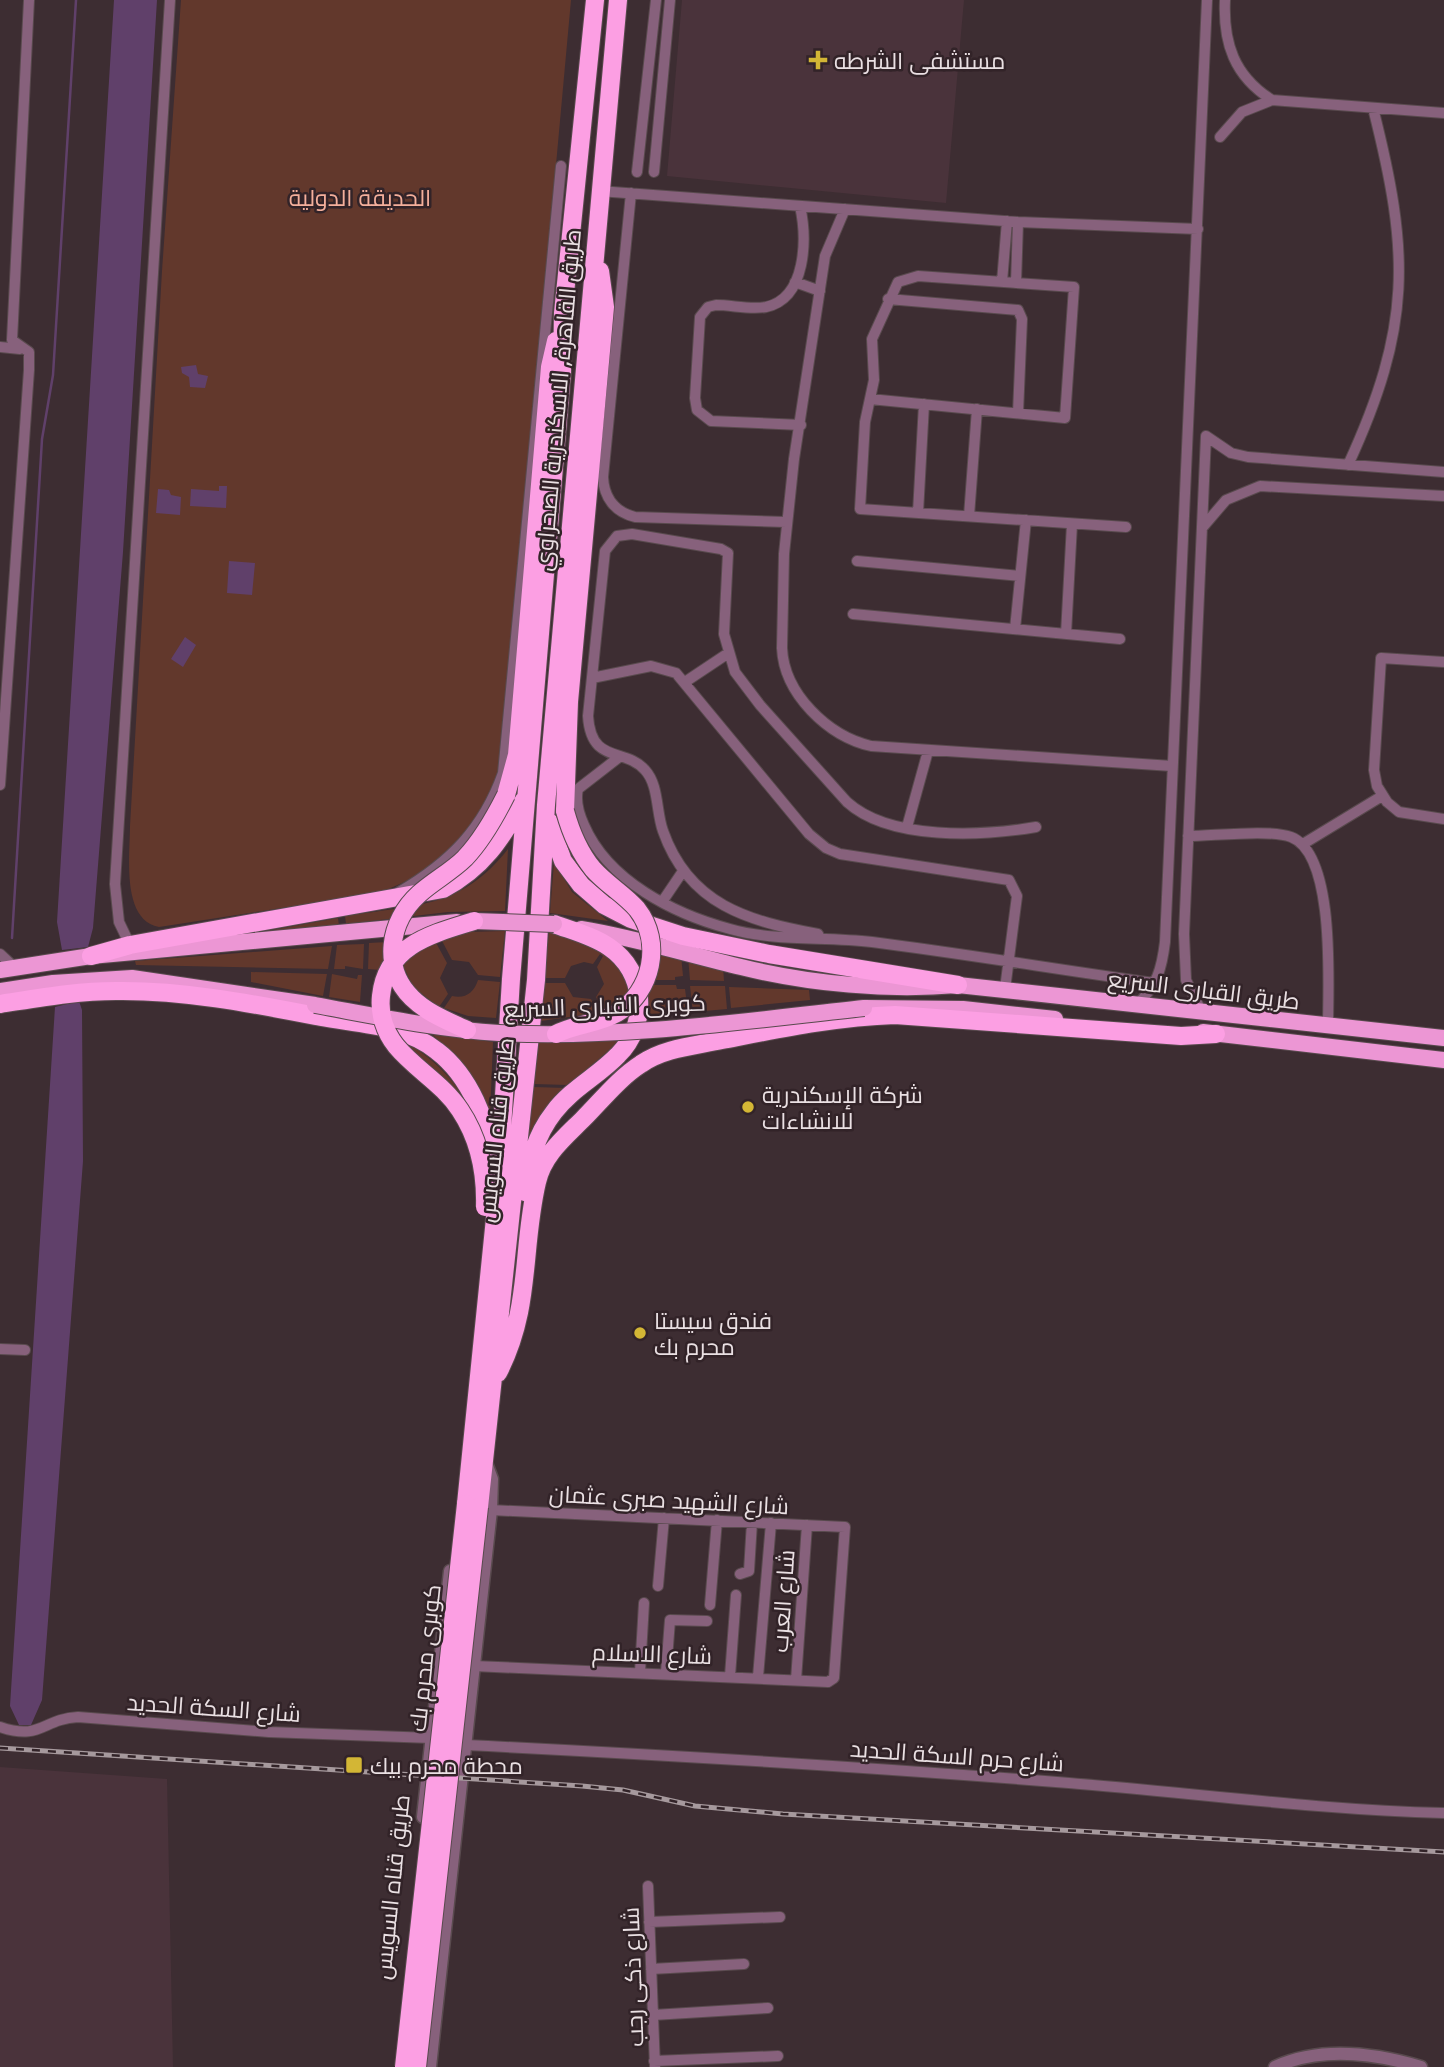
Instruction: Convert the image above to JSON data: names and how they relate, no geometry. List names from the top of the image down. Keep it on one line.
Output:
{"streets":{"highway":["طريق القاهرة, الاسكندرية الصحراوي","طريق القبارى السريع","كوبرى القبارى السريع","طريق قناه السويس","كوبرى محرم بك"],"street":["شارع الشهيد صبرى عثمان","شارع العرب","شارع الاسلام","شارع السكة الحديد","شارع حرم السكة الحديد","شارع ذكى رجب"]},"crossings":[["طريق القاهرة, الاسكندرية الصحراوي","طريق قناه السويس"],["طريق القبارى السريع","كوبرى القبارى السريع"],["طريق قناه السويس","شارع الشهيد صبرى عثمان"],["طريق قناه السويس","شارع الاسلام"],["طريق قناه السويس","كوبرى محرم بك"],["طريق قناه السويس","شارع السكة الحديد"],["طريق قناه السويس","شارع حرم السكة الحديد"],["شارع الشهيد صبرى عثمان","شارع العرب"],["شارع الشهيد صبرى عثمان","شارع الاسلام"],["شارع الشهيد صبرى عثمان","كوبرى محرم بك"],["شارع العرب","شارع الاسلام"]],"parks":["الحديقة الدولية"],"places":{"health":["مستشفى الشرطه"],"other":["شركة الإسكندرية للانشاءات","فندق سيستا محرم بك"],"transit":["محطة محرم بيك"]}}
